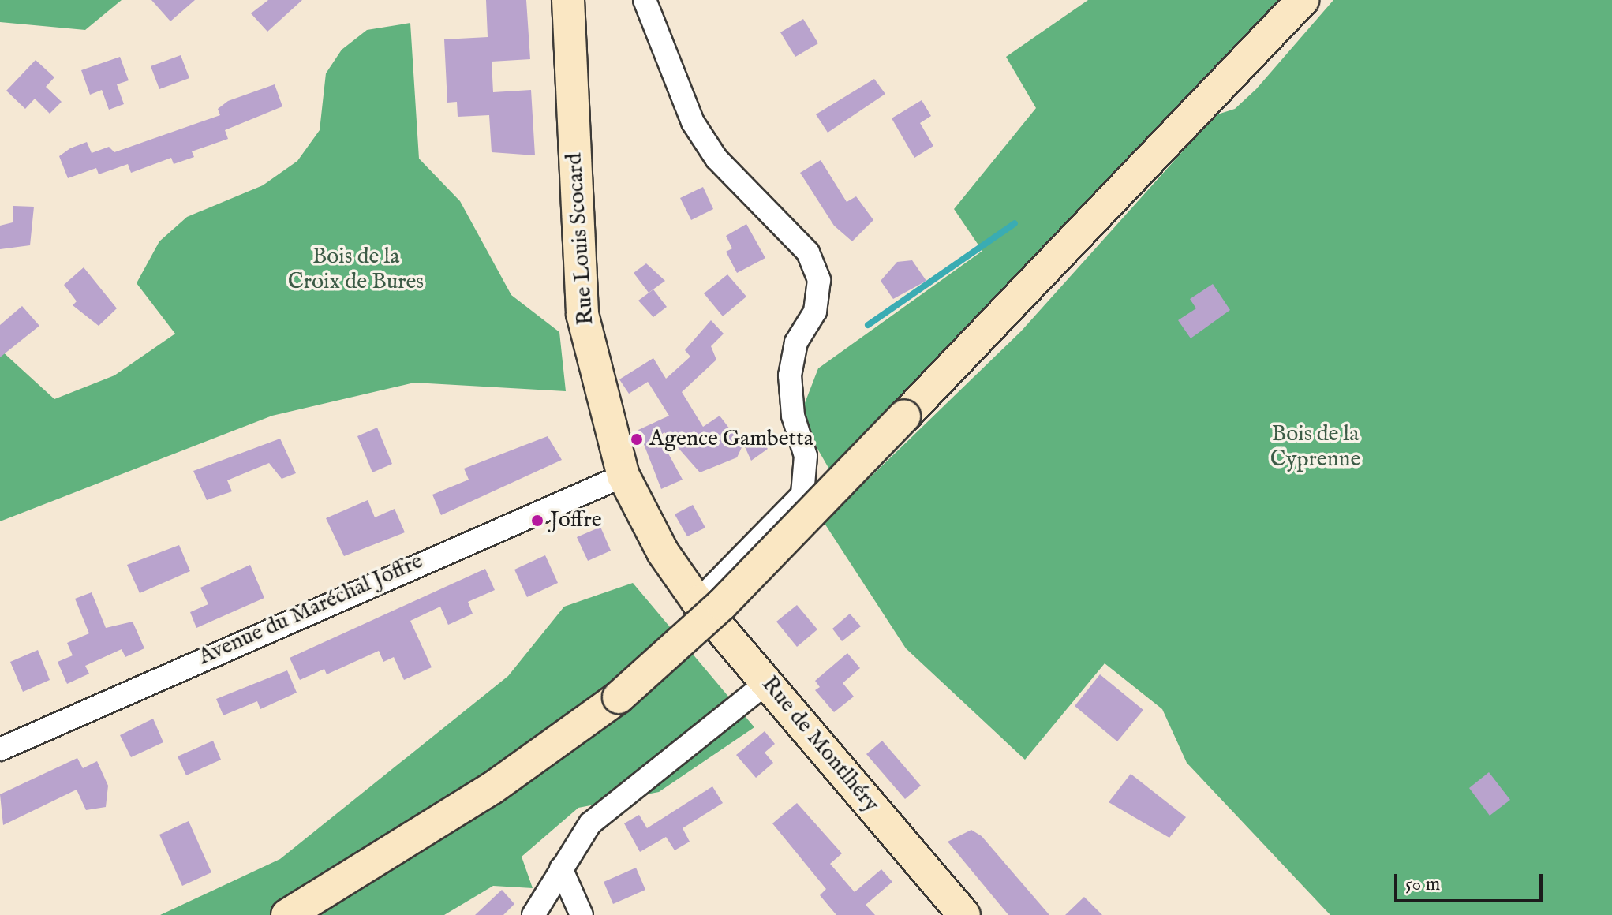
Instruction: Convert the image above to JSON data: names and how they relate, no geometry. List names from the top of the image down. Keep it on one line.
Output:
{"streets":{"main road":["Rue Louis Scocard","Rue de Montlhéry"],"street":["Avenue du Maréchal Joffre"]},"crossings":[["Rue Louis Scocard","Avenue du Maréchal Joffre"],["Rue Louis Scocard","Rue de Montlhéry"]],"parks":["Bois de la Croix de Bures","Bois de la Cyprenne"],"places":["Agence Gambetta","Joffre"],"scale_bar":"50 m"}
